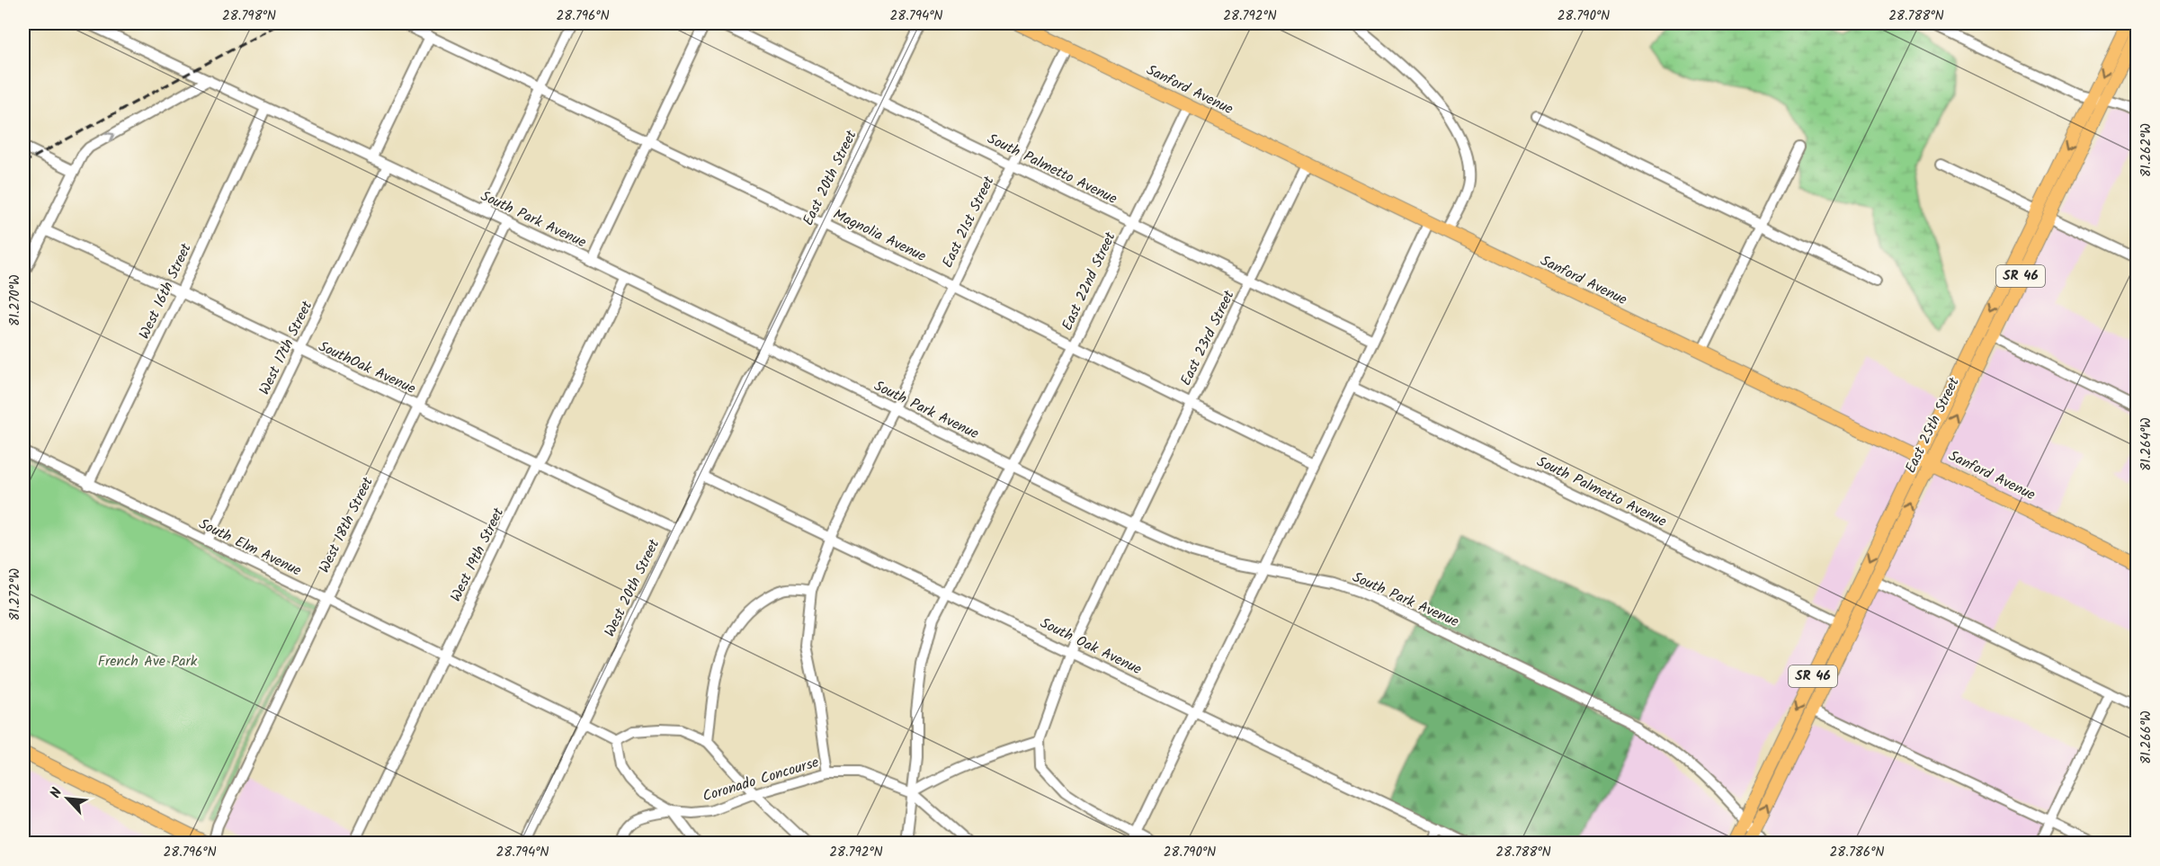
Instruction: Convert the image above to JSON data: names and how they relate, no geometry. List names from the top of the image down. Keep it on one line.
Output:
{"streets":{"main road":["Sanford Avenue","SR 46","East 25th Street"],"street":["South Palmetto Avenue","East 20th Street","South Park Avenue","East 21st Street","Magnolia Avenue","East 22nd Street","West 16th Street","East 23rd Street","West 17th Street","SouthOak Avenue","West 18th Street","South Elm Avenue","West 19th Street","West 20th Street","South Oak Avenue","Coronado Concourse"]},"crossings":[["Sanford Avenue","East 21st Street"],["Sanford Avenue","East 22nd Street"],["Sanford Avenue","East 23rd Street"],["Sanford Avenue","East 25th Street"],["South Palmetto Avenue","East 20th Street"],["South Palmetto Avenue","East 21st Street"],["South Palmetto Avenue","East 22nd Street"],["South Palmetto Avenue","East 23rd Street"],["South Palmetto Avenue","East 25th Street"],["East 20th Street","South Park Avenue"],["East 20th Street","Magnolia Avenue"],["East 20th Street","West 20th Street"],["South Park Avenue","East 21st Street"],["South Park Avenue","SR 46"],["South Park Avenue","East 22nd Street"],["South Park Avenue","West 16th Street"],["South Park Avenue","East 23rd Street"],["South Park Avenue","West 17th Street"],["South Park Avenue","East 25th Street"],["South Park Avenue","West 18th Street"],["South Park Avenue","West 19th Street"],["South Park Avenue","West 20th Street"],["East 21st Street","Magnolia Avenue"],["East 21st Street","South Oak Avenue"],["East 21st Street","Coronado Concourse"],["Magnolia Avenue","East 22nd Street"],["Magnolia Avenue","East 23rd Street"],["SR 46","East 25th Street"],["East 22nd Street","South Oak Avenue"],["East 22nd Street","Coronado Concourse"],["West 16th Street","SouthOak Avenue"],["West 16th Street","South Elm Avenue"],["East 23rd Street","South Oak Avenue"],["West 17th Street","SouthOak Avenue"],["West 17th Street","South Elm Avenue"],["SouthOak Avenue","West 18th Street"],["SouthOak Avenue","West 19th Street"],["SouthOak Avenue","West 20th Street"],["West 18th Street","South Elm Avenue"],["South Elm Avenue","West 19th Street"],["South Elm Avenue","West 20th Street"],["West 20th Street","South Oak Avenue"]],"parks":["French Ave Park"],"north":"top left","coordinates":["28.798°N","28.796°N","28.794°N","28.792°N","28.790°N","28.788°N","81.262°W","81.270°W","81.264°W","81.272°W","81.266°W","28.786°N"]}
